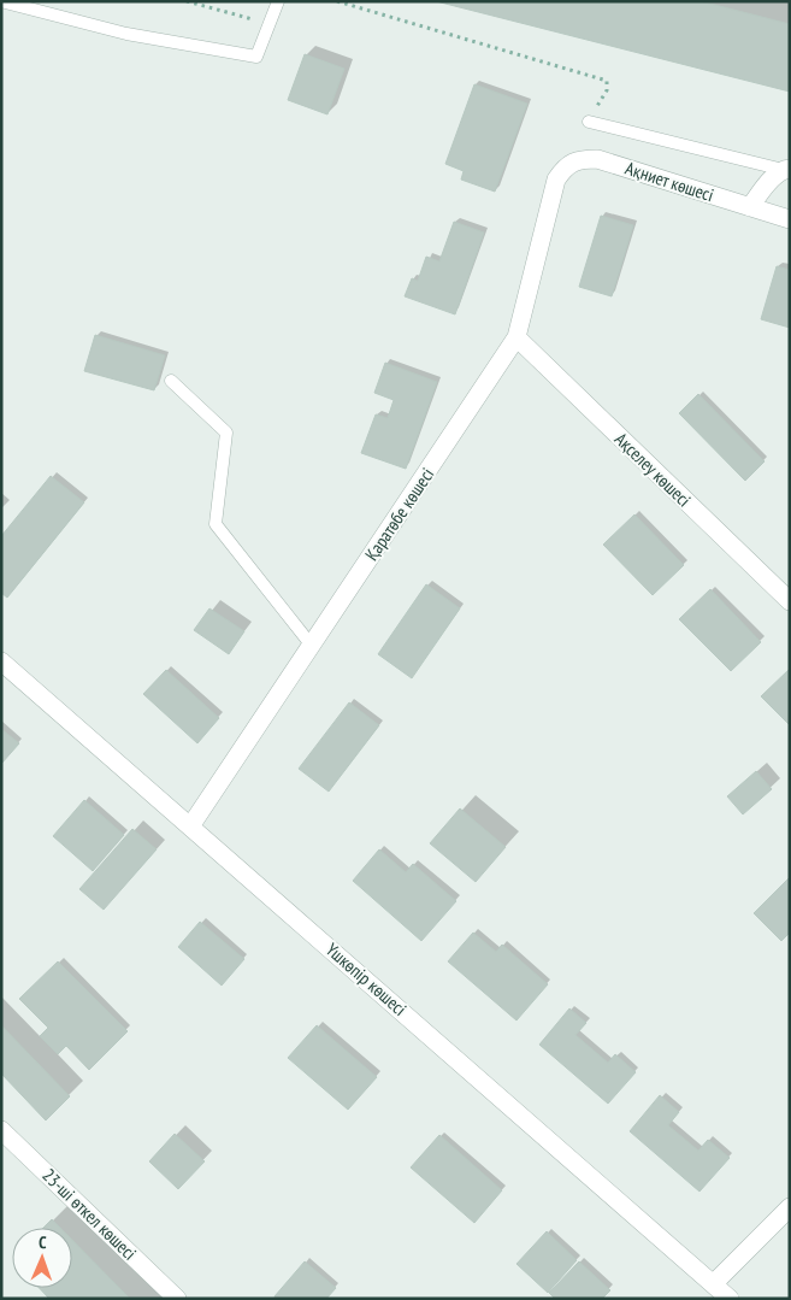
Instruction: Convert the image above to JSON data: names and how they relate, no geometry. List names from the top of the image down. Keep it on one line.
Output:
{"streets":{"street":["Ақниет көшесі","Ақселеу көшесі","Қаратөбе көшесі","Үшкөпір көшесі","23-ші өткел көшесі"]},"crossings":[["Ақниет көшесі","Қаратөбе көшесі"],["Ақселеу көшесі","Қаратөбе көшесі"],["Қаратөбе көшесі","Үшкөпір көшесі"]],"north":"top"}
